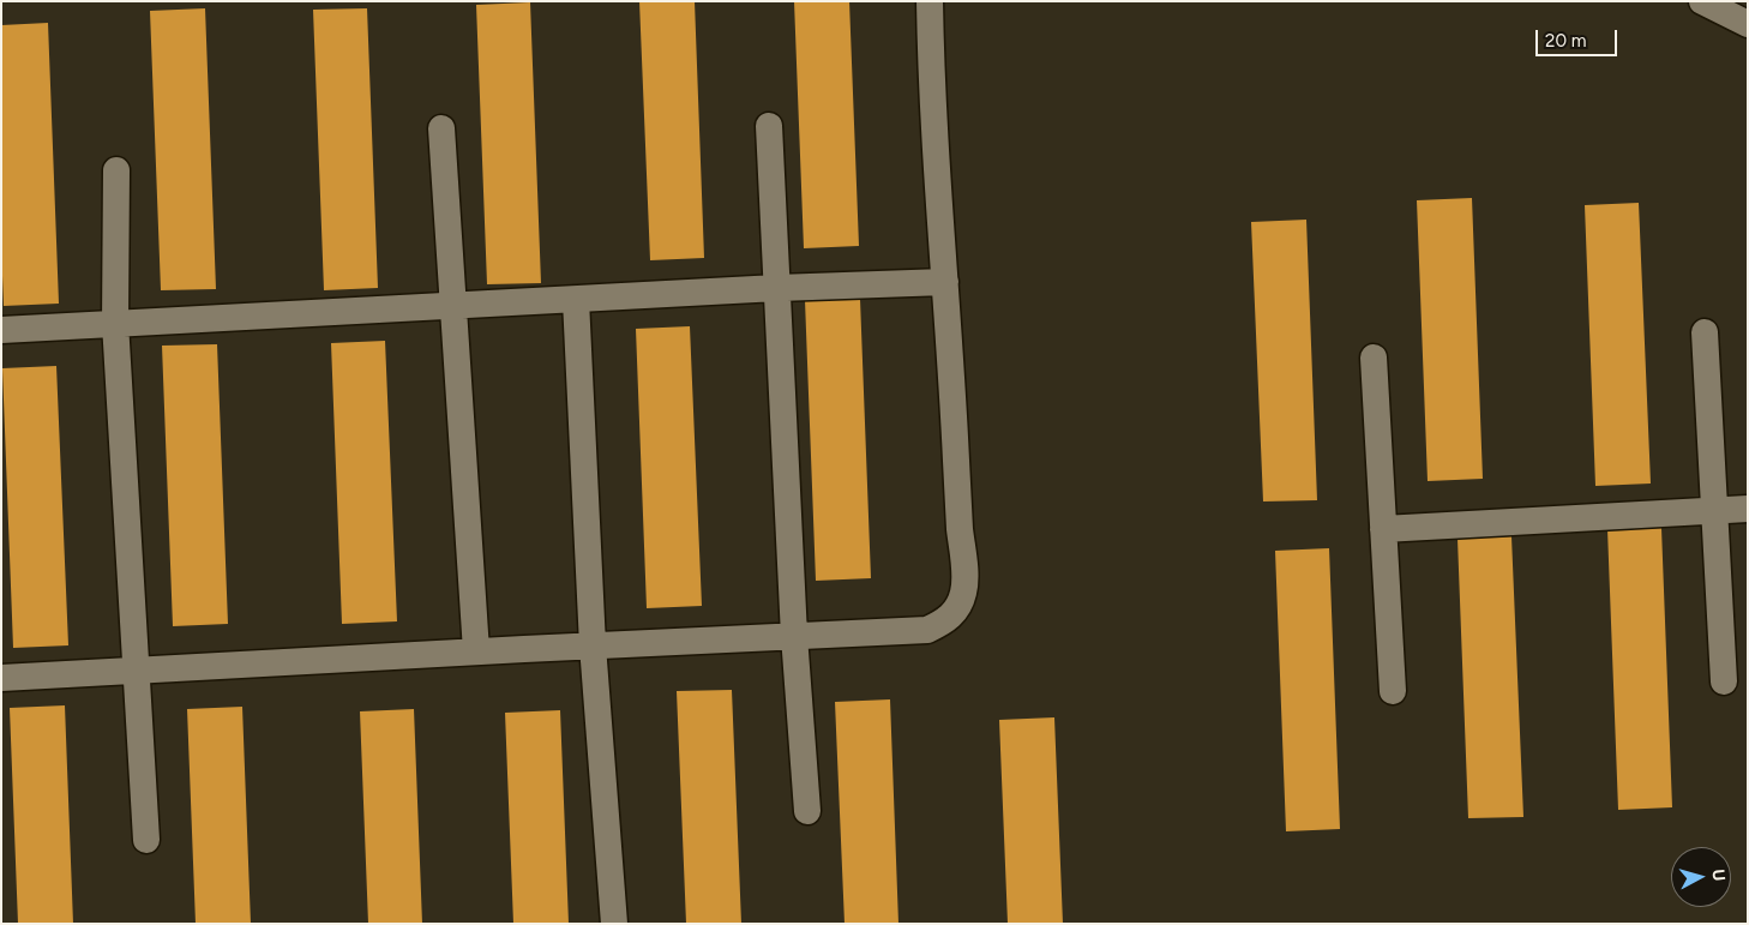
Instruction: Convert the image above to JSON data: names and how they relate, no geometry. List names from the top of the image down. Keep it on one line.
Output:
{"scale_bar":"20 m","north":"right"}
